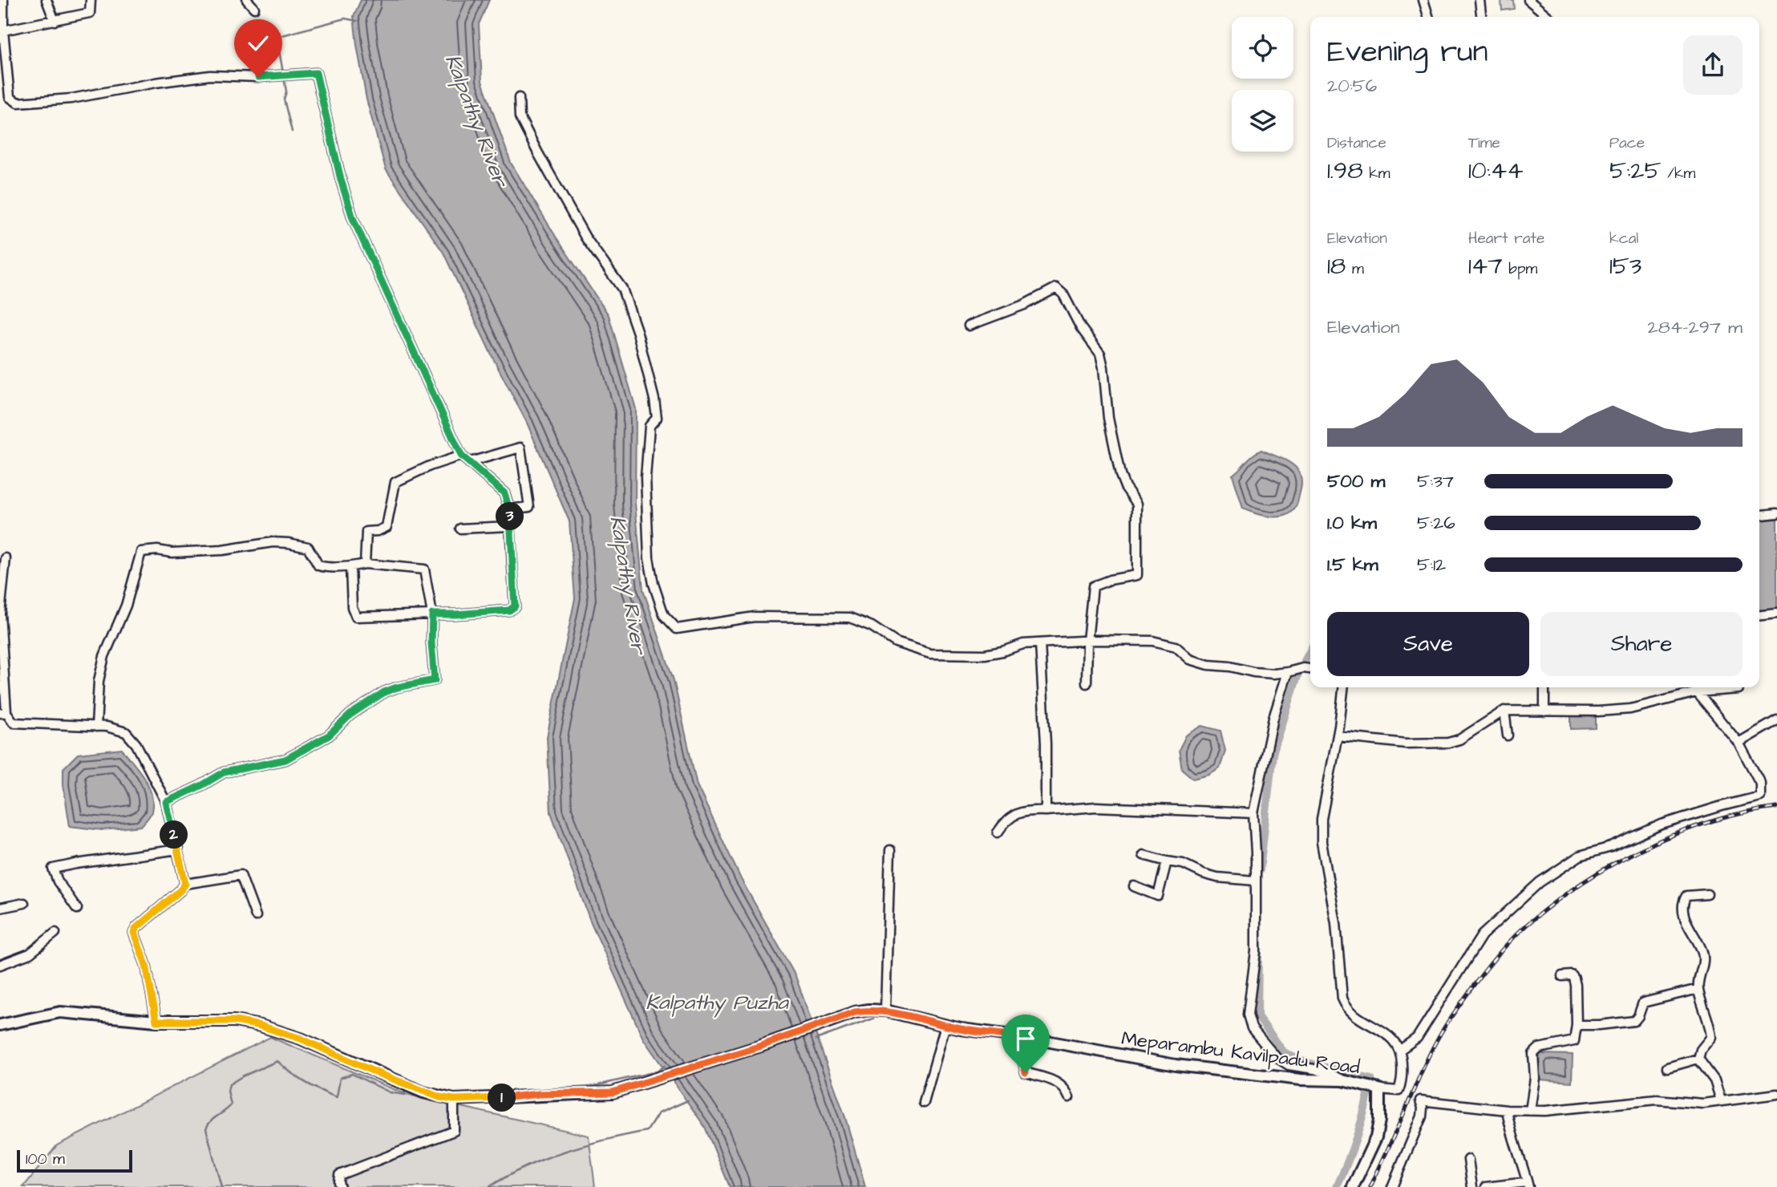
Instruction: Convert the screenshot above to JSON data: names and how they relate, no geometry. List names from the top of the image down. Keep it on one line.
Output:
{"streets":{"main road":["Meparambu Kavilpadu Road"]},"water":["Kalpathy River","Kalpathy Puzha"],"scale_bar":"100 m","page":{"heading":["Evening run","20:56"],"stats":[["Distance","1.98 km"],["Time","10:44"],["Pace","5:25 /km"],["Elevation","18 m"],["Heart rate","147 bpm"],["kcal","153"]],"chart":["Elevation","284–297 m"],"list":[{"name":"500 m","note":"5:37"},{"name":"1.0 km","note":"5:26"},{"name":"1.5 km","note":"5:12"}],"pins":["3","2","1"],"buttons":["Save","Share"],"scale":"100 m"}}
